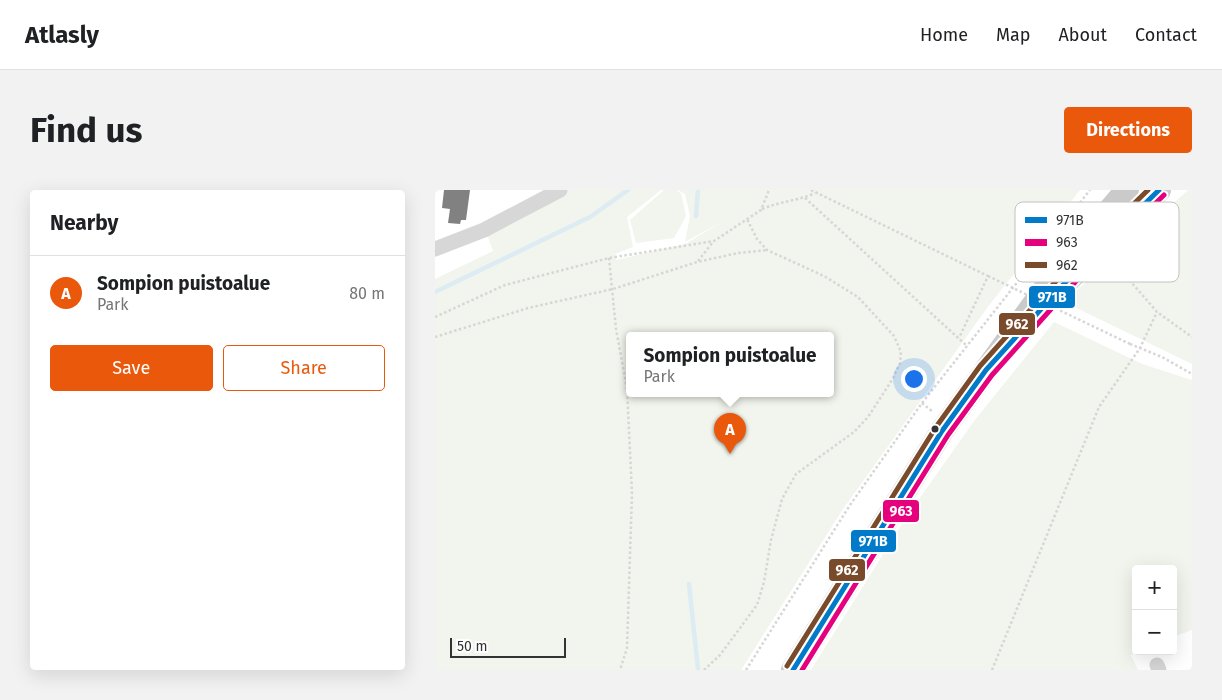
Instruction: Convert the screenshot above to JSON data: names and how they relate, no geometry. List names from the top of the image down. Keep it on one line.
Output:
{"lines":["transit line 971B","transit line 962","transit line 963"],"legend":["971B","963","962"],"scale_bar":"50 m","page":{"header":"Atlasly","nav":["Home","Map","About","Contact"],"buttons":["Directions",["Save","Share"]],"title":"Find us","heading":"Nearby","list":[{"mark":"A","name":"Sompion puistoalue","note":"Park","value":"80 m"}],"popup":["Sompion puistoalue","Park"],"pins":"A","map_buttons":["+","−"],"scale":"50 m"}}
